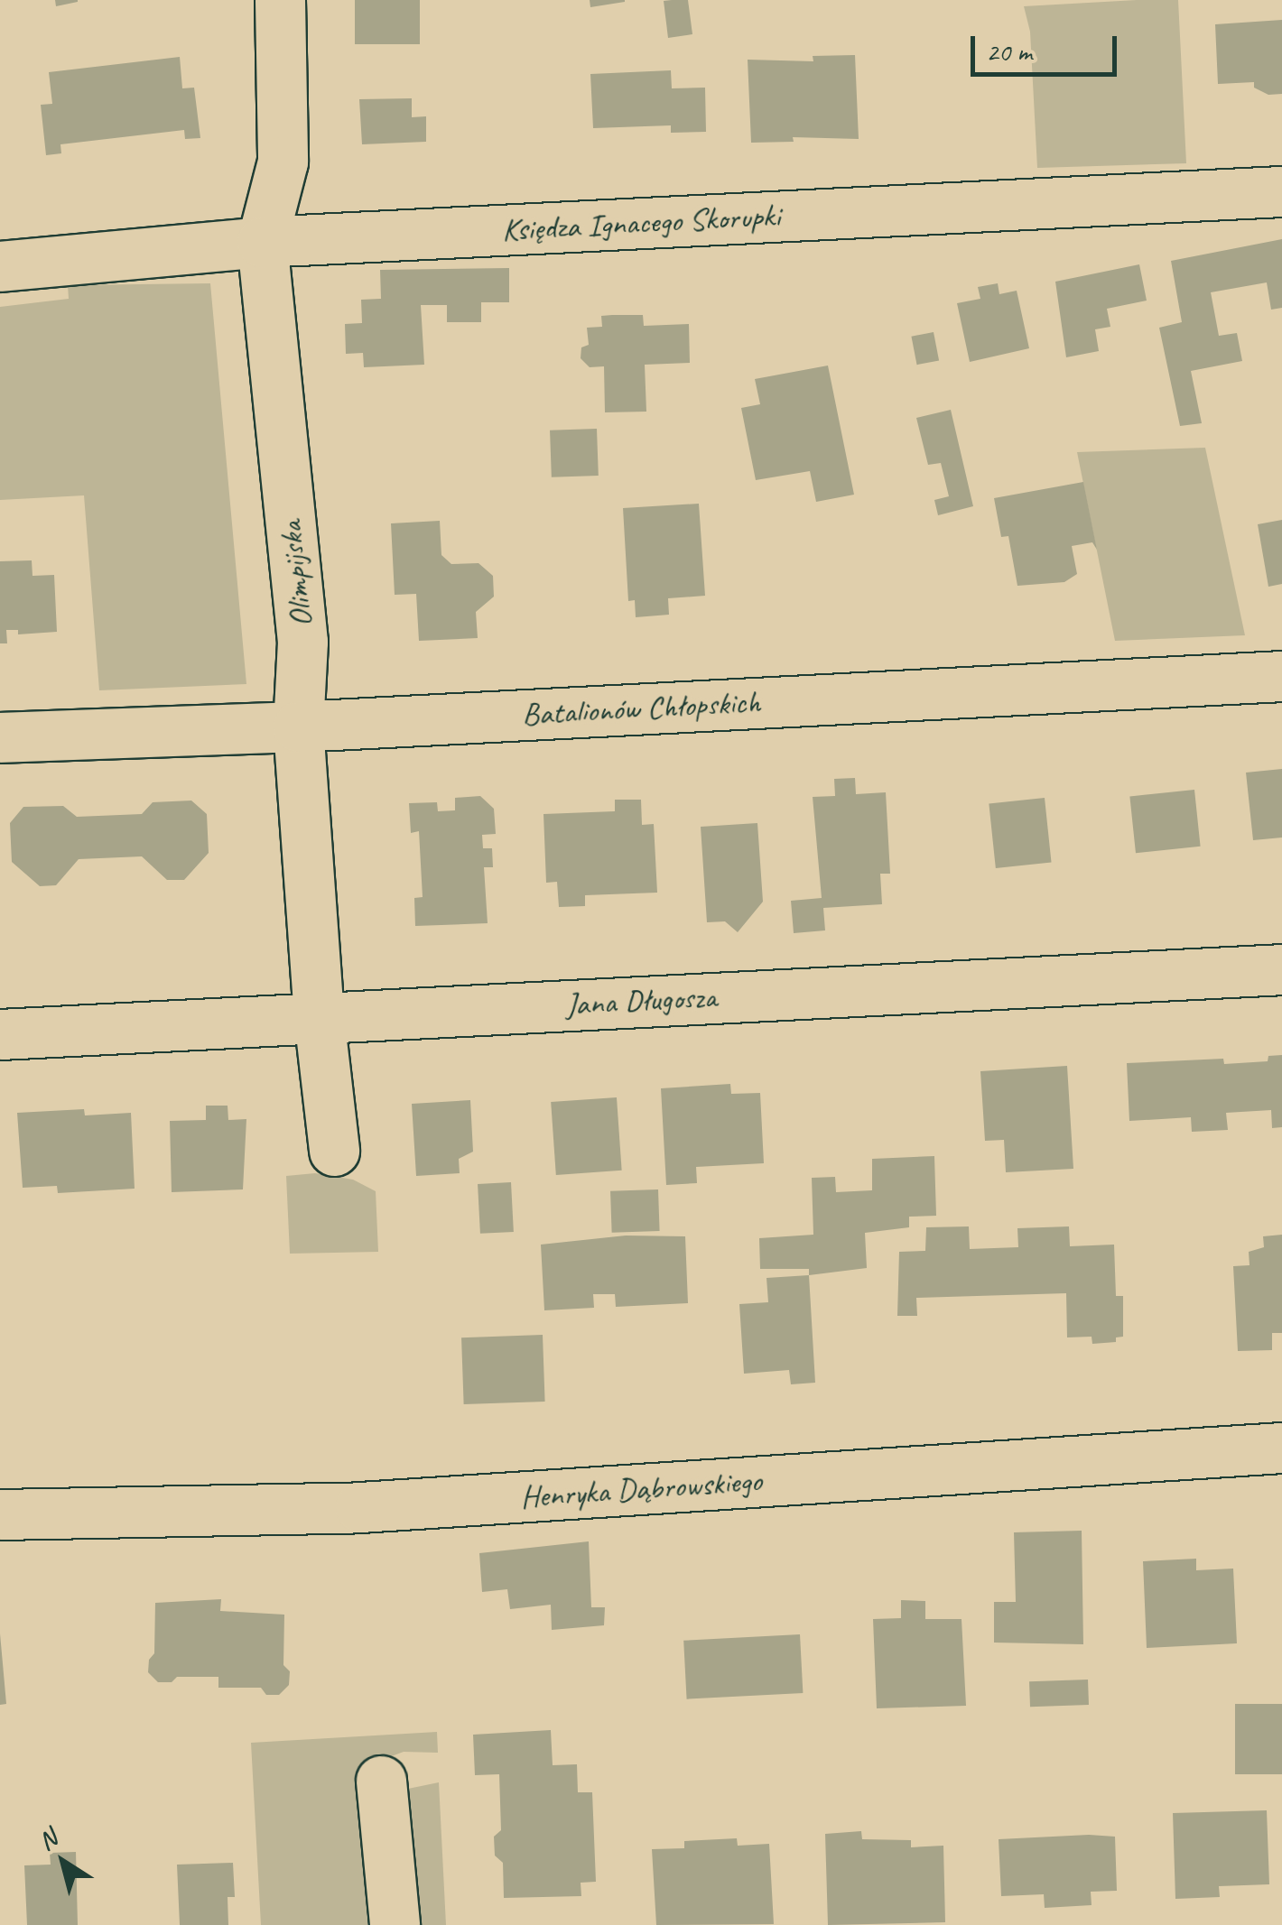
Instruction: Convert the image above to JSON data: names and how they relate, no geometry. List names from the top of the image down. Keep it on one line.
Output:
{"streets":{"street":["Księdza Ignacego Skorupki","Olimpijska","Batalionów Chłopskich","Jana Długosza","Henryka Dąbrowskiego"]},"crossings":[["Księdza Ignacego Skorupki","Olimpijska"],["Olimpijska","Batalionów Chłopskich"],["Olimpijska","Jana Długosza"]],"scale_bar":"20 m","north":"top left"}
